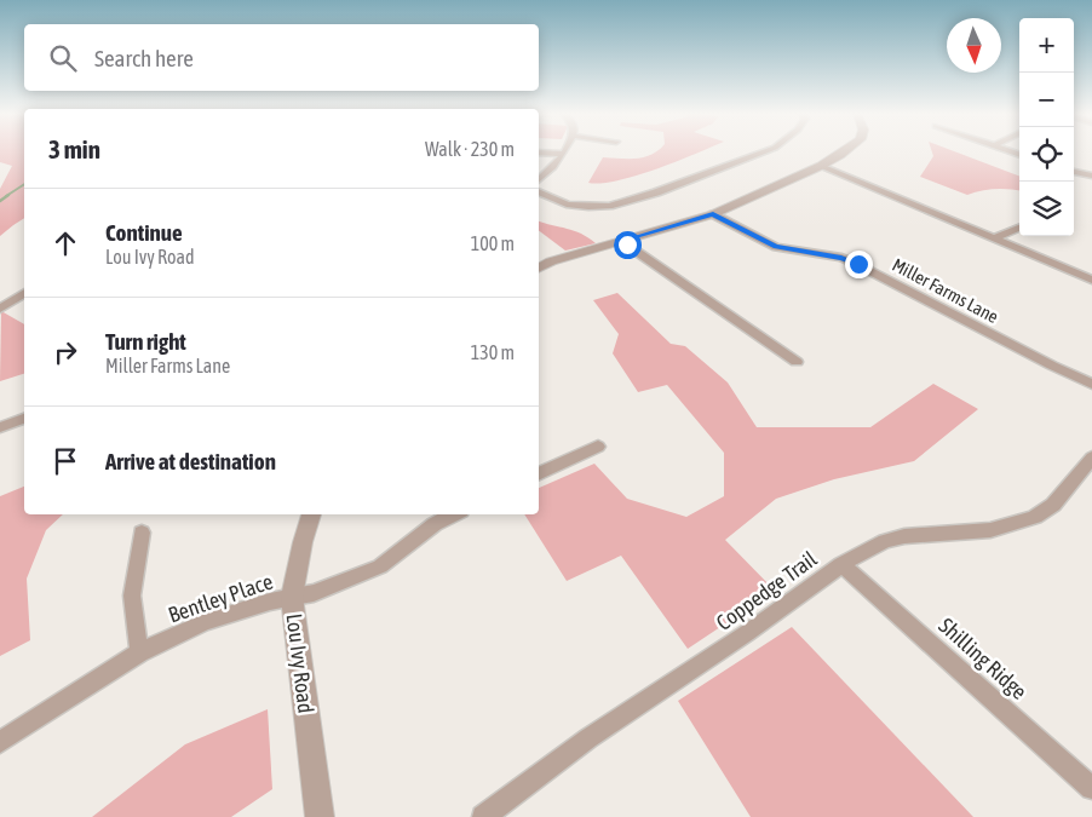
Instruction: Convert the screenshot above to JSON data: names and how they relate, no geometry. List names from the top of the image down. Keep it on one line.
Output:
{"streets":{"street":["Miller Farms Lane","Coppedge Trail","Bentley Place","Shilling Ridge","Lou Ivy Road"]},"crossings":[["Coppedge Trail","Shilling Ridge"],["Bentley Place","Lou Ivy Road"]],"north":"bottom","page":{"map_buttons":["+","−"],"search":"Search here","heading":["3 min","Walk · 230 m"],"list":[["Continue","Lou Ivy Road","100 m"],["Turn right","Miller Farms Lane","130 m"],"Arrive at destination"]}}
